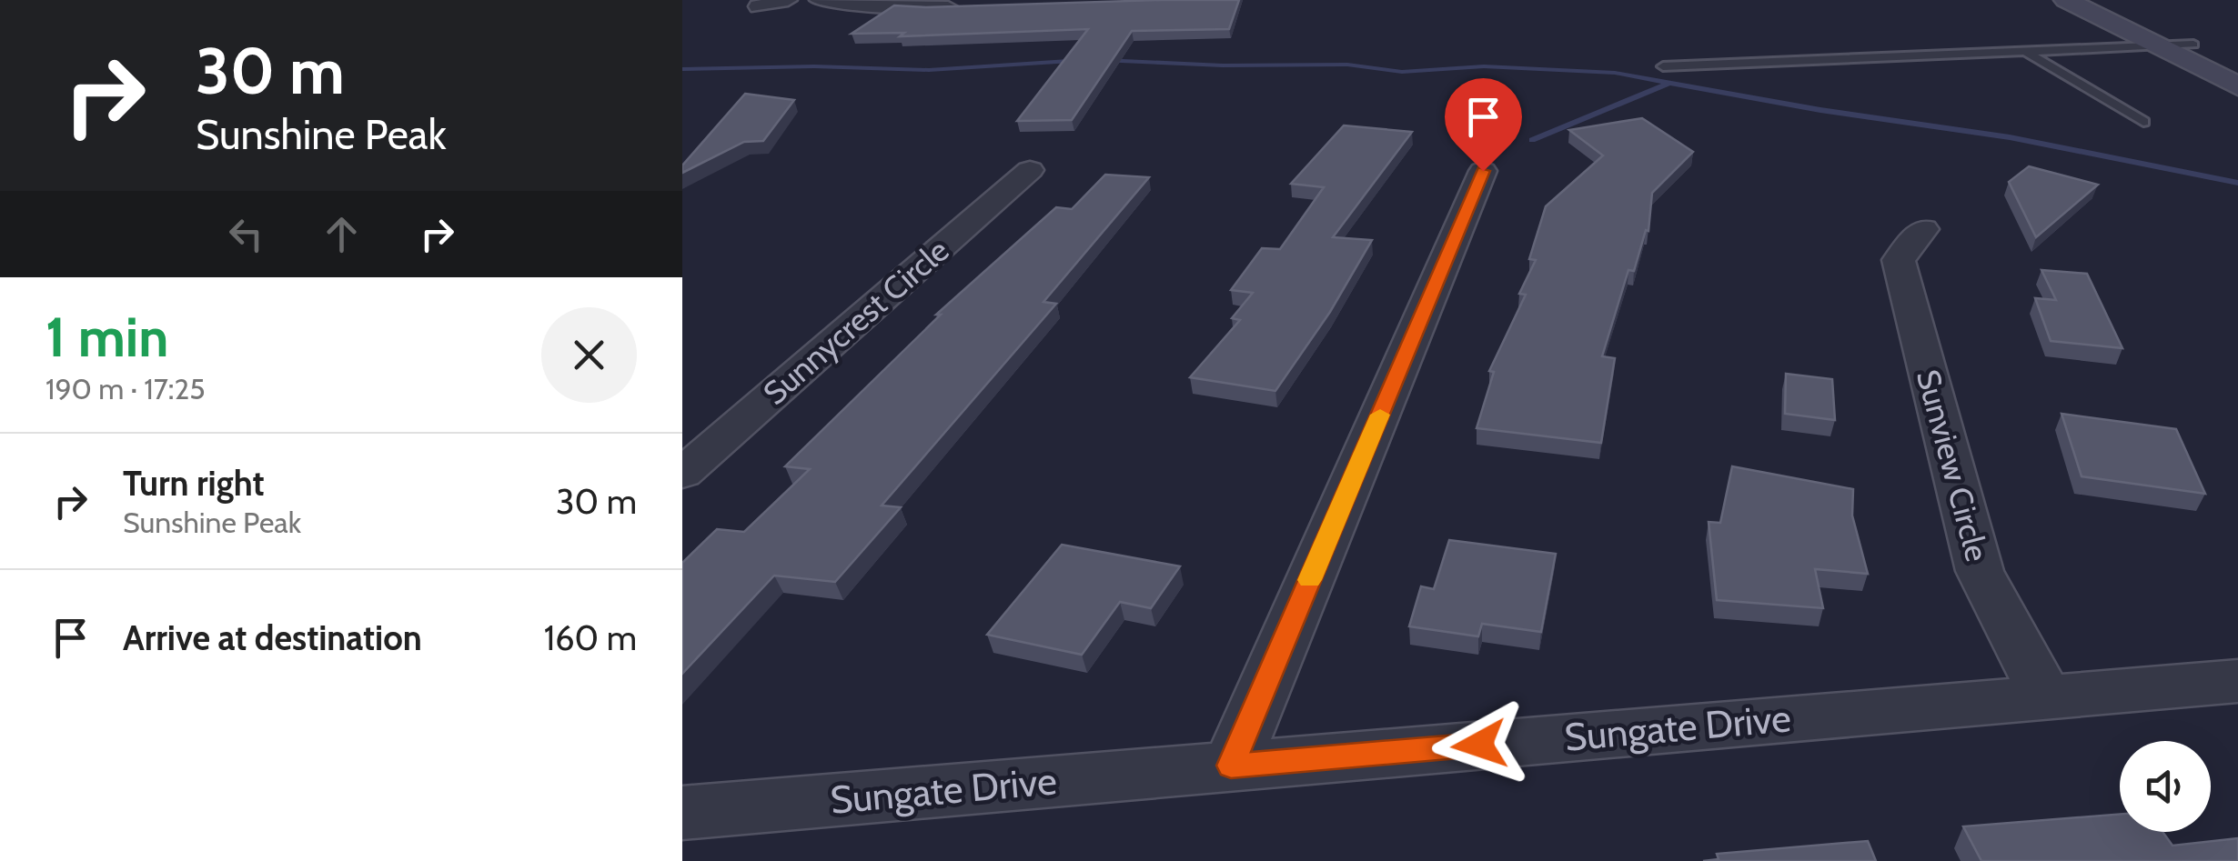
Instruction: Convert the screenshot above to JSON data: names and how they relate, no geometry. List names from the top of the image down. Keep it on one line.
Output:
{"streets":{"street":["Sunnycrest Circle","Sunview Circle","Sungate Drive"]},"crossings":[["Sunview Circle","Sungate Drive"]],"page":{"turn":["30 m","Sunshine Peak"],"heading":["1 min","190 m · 17:25"],"list":[{"name":"Turn right","note":"Sunshine Peak","value":"30 m"},{"name":"Arrive at destination","value":"160 m"}]}}
